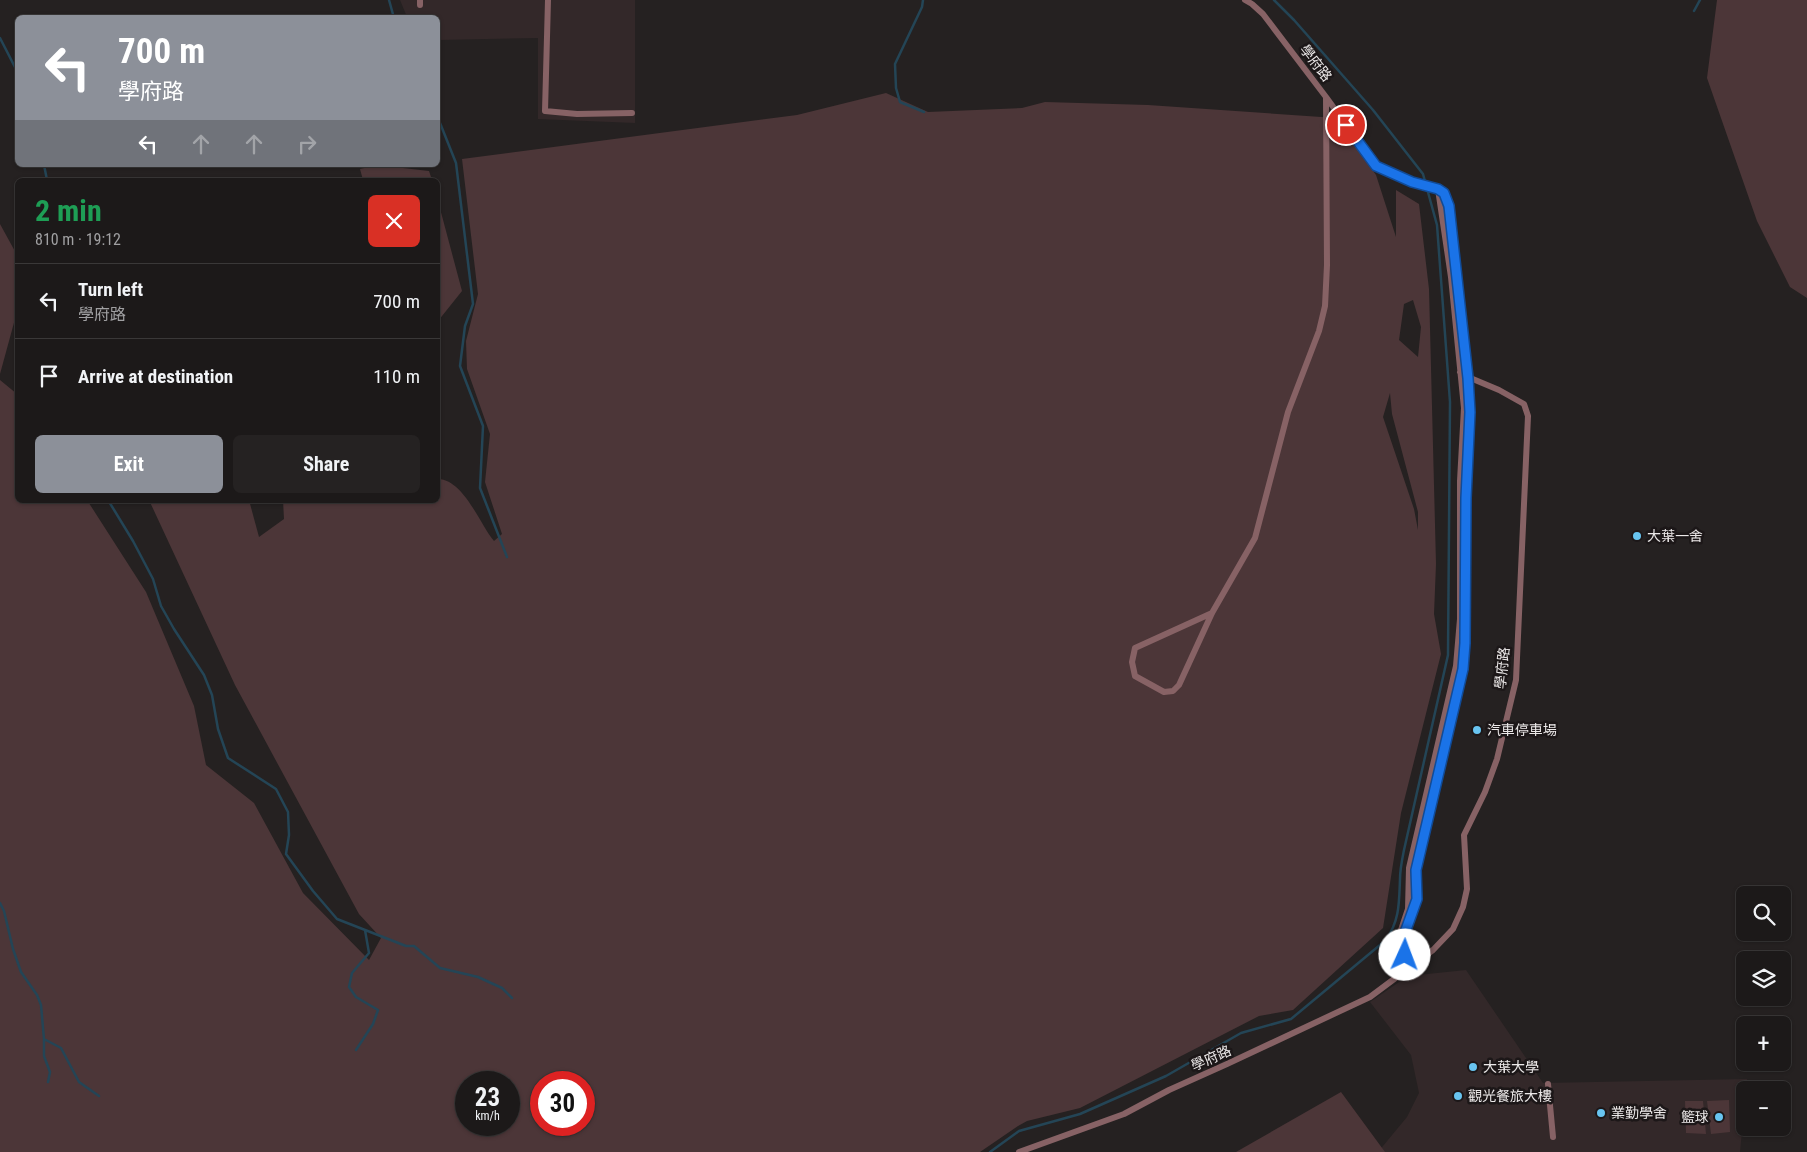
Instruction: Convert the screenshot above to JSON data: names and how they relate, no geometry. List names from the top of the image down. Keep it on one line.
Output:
{"streets":{"street":["學府路"]},"places":["大葉一舍","汽車停車場","大葉大學","觀光餐旅大樓","業勤學舍","籃球"],"page":{"turn":["700 m","學府路"],"heading":["2 min","810 m · 19:12"],"list":[{"name":"Turn left","note":"學府路","value":"700 m"},{"name":"Arrive at destination","value":"110 m"}],"buttons":["Exit","Share"],"map_buttons":["+","−"],"speed":"23 km/h","limit":"30"}}
